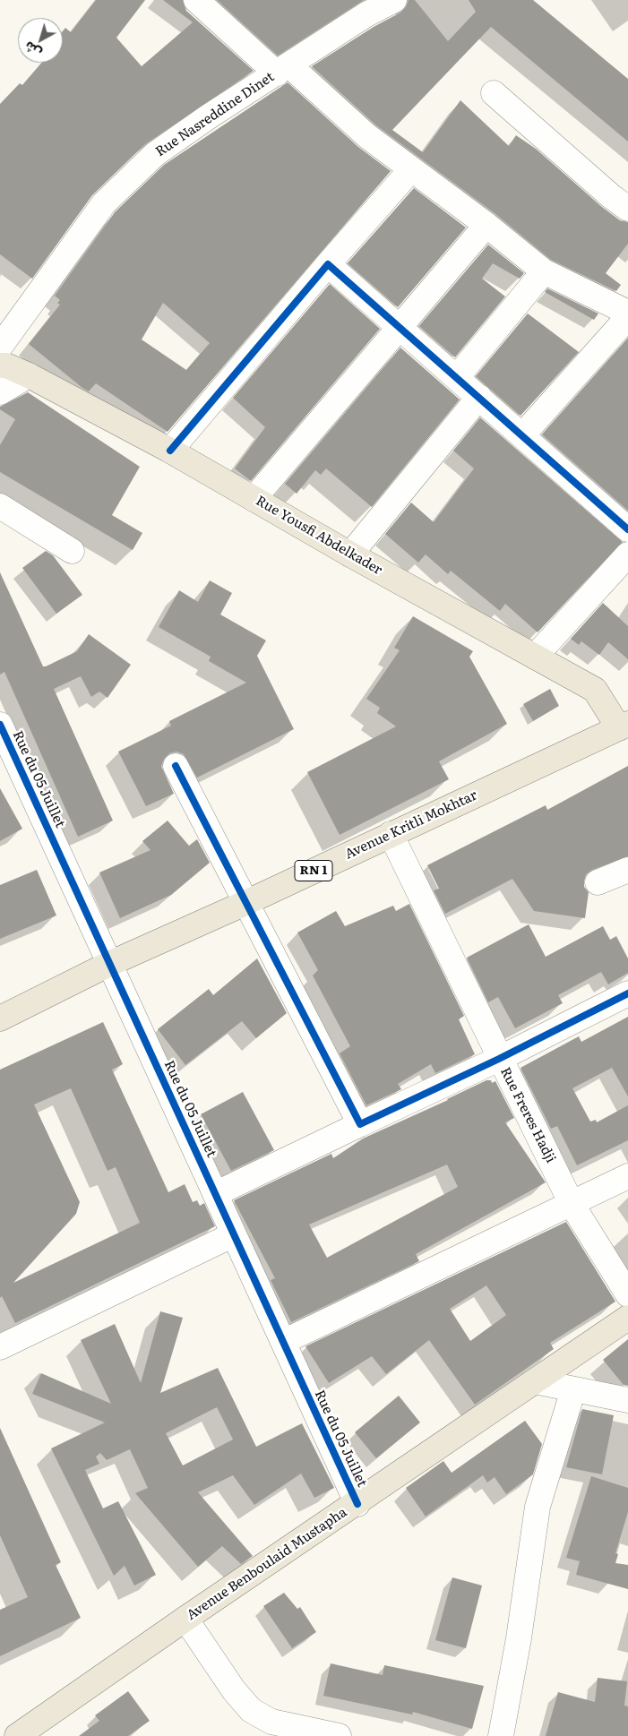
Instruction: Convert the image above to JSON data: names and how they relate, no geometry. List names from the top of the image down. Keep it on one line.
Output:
{"streets":{"main road":["Rue Yousfi Abdelkader","Avenue Kritli Mokhtar","RN 1","Avenue Benboulaid Mustapha"],"street":["Rue Nasreddine Dinet","Rue du 05 Juillet","Rue Freres Hadji"]},"crossings":[["Rue Yousfi Abdelkader","Avenue Kritli Mokhtar"],["Rue du 05 Juillet","Avenue Kritli Mokhtar"],["Rue du 05 Juillet","Avenue Benboulaid Mustapha"],["Avenue Kritli Mokhtar","Rue Freres Hadji"]],"north":"bottom left"}
